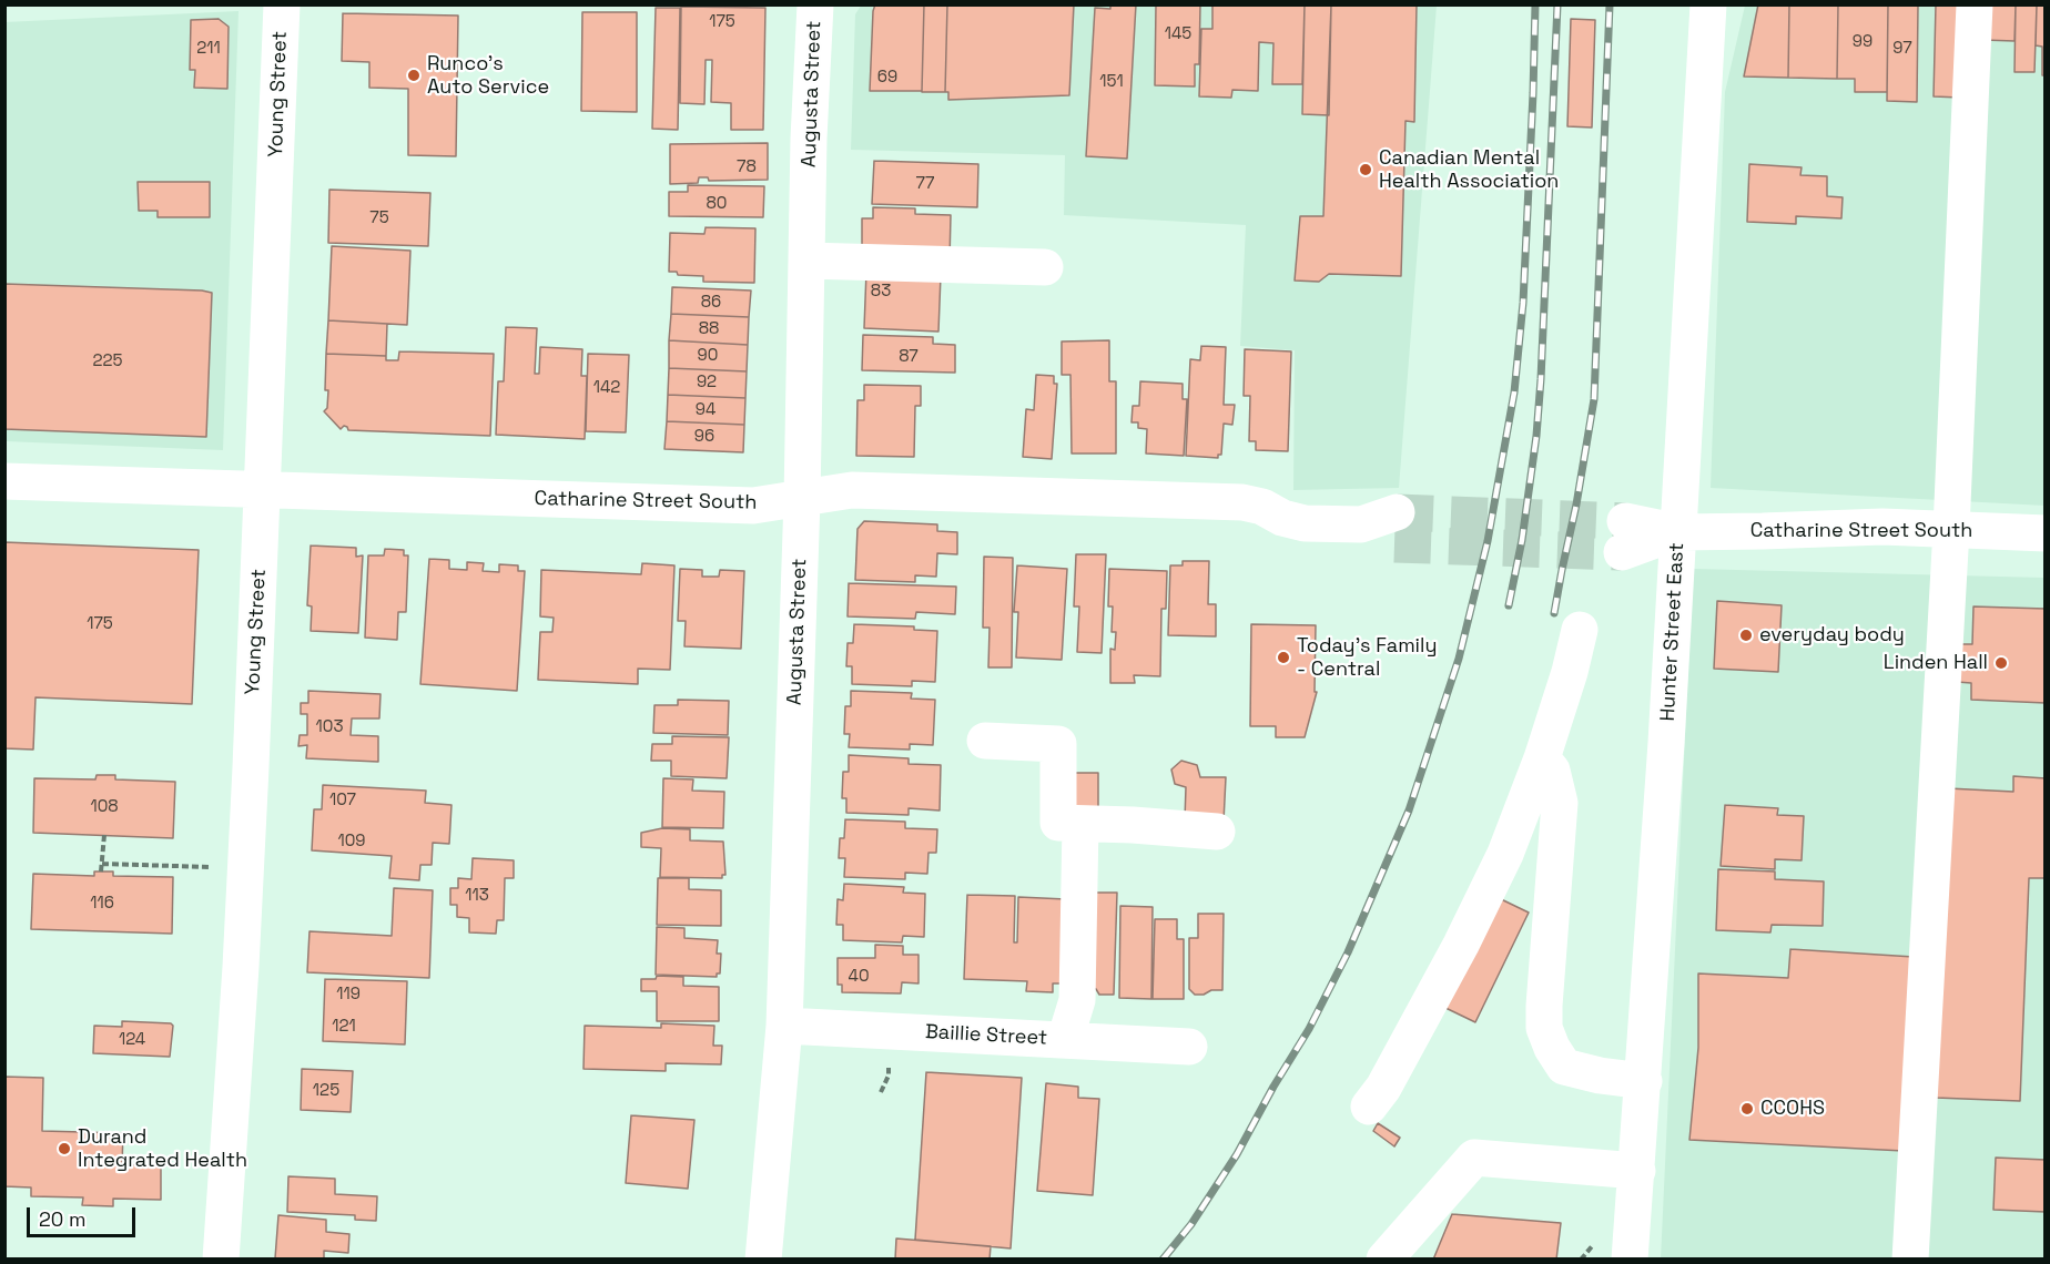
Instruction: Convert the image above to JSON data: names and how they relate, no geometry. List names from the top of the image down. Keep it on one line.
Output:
{"streets":{"street":["Young Street","Augusta Street","Catharine Street South","Hunter Street East","Baillie Street"]},"crossings":[["Young Street","Catharine Street South"],["Augusta Street","Catharine Street South"],["Augusta Street","Baillie Street"],["Catharine Street South","Hunter Street East"]],"places":["Runco's Auto Service","Canadian Mental Health Association","everyday body","Today's Family - Central","Linden Hall","CCOHS","Durand Integrated Health"],"house_numbers":["175","145","99","211","97","69","151","78","77","80","75","83","86","88","90","87","225","92","142","94","96","175","103","107","108","109","113","116","40","119","121","124","125"],"scale_bar":"20 m"}
